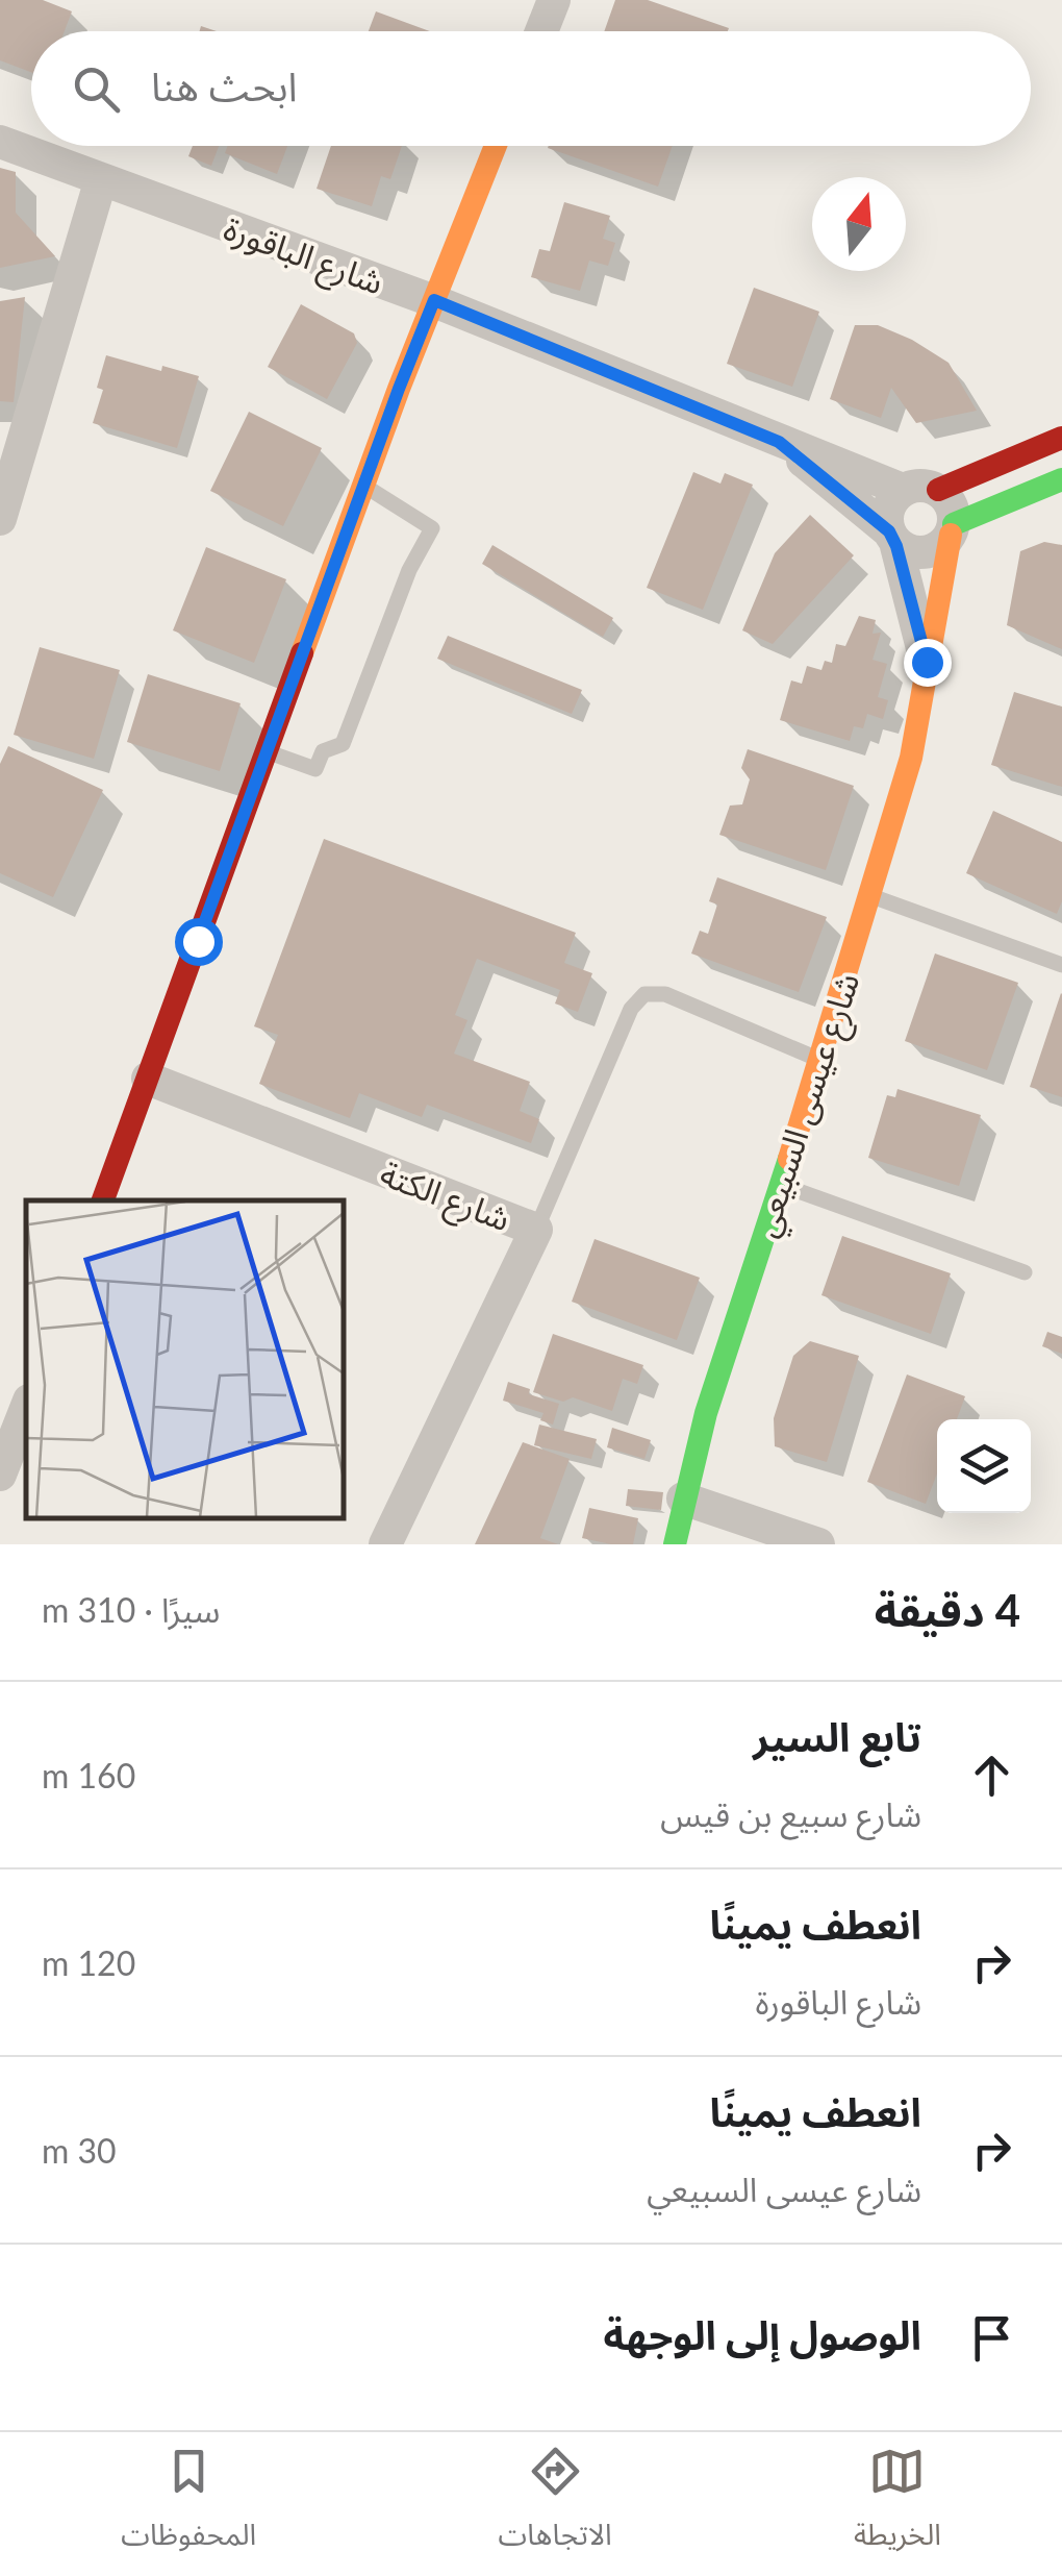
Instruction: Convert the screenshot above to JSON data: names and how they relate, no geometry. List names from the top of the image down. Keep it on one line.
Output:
{"streets":{"street":["شارع الباقورة","شارع عيسى السبيعي","شارع الكتة"]},"crossings":[["شارع الباقورة","شارع عيسى السبيعي"]],"north":"top","page":{"search":"ابحث هنا","heading":["4 دقيقة","سيرًا · 310 m"],"list":[["تابع السير","شارع سبيع بن قيس","160 m"],["انعطف يمينًا","شارع الباقورة","120 m"],["انعطف يمينًا","شارع عيسى السبيعي","30 m"],"الوصول إلى الوجهة"],"nav":["الخريطة","الاتجاهات","المحفوظات"]}}
